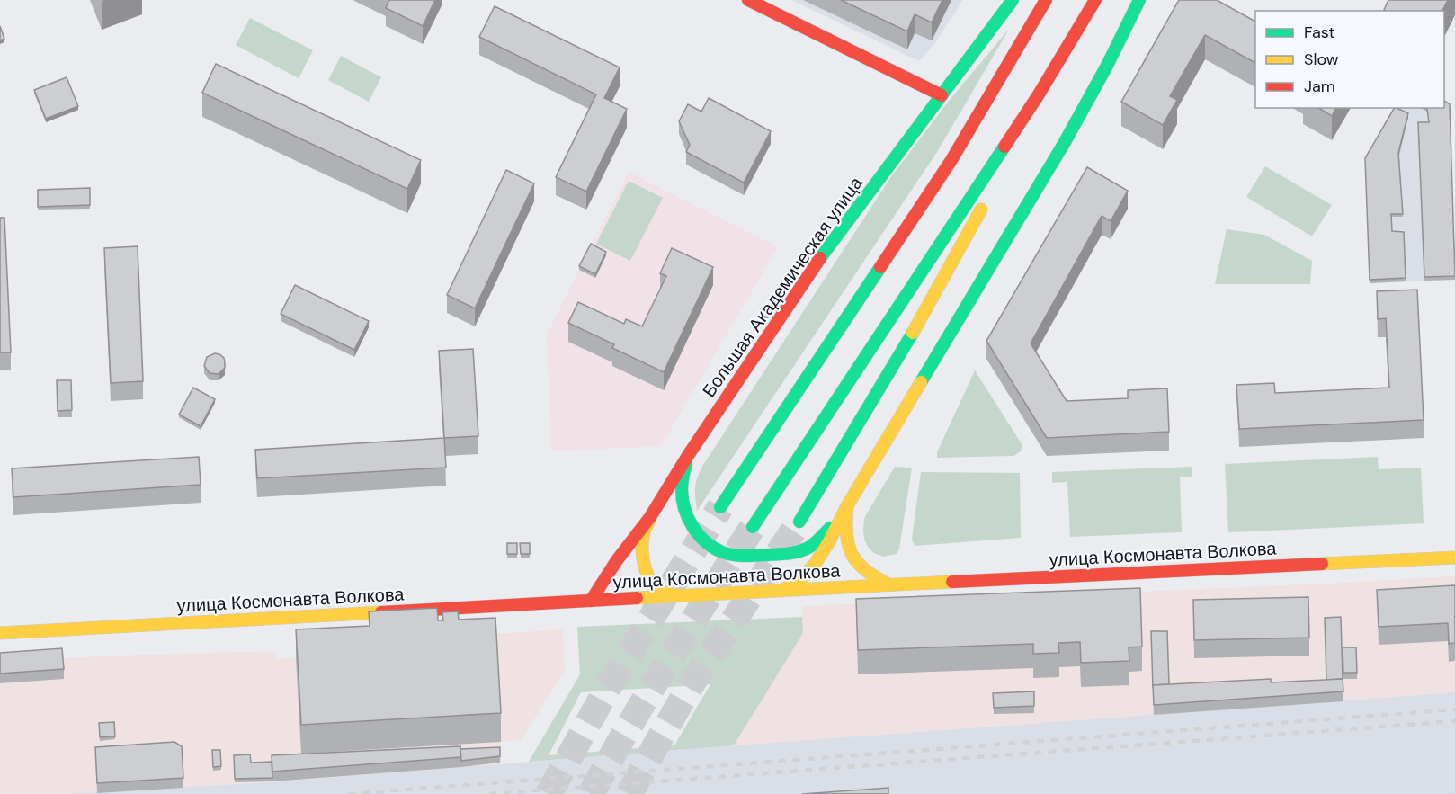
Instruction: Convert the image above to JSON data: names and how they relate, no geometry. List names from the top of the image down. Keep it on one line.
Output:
{"streets":{"main road":["Большая Академическая улица","улица Космонавта Волкова"]},"crossings":[["Большая Академическая улица","улица Космонавта Волкова"]],"legend":["Fast","Slow","Jam"]}
